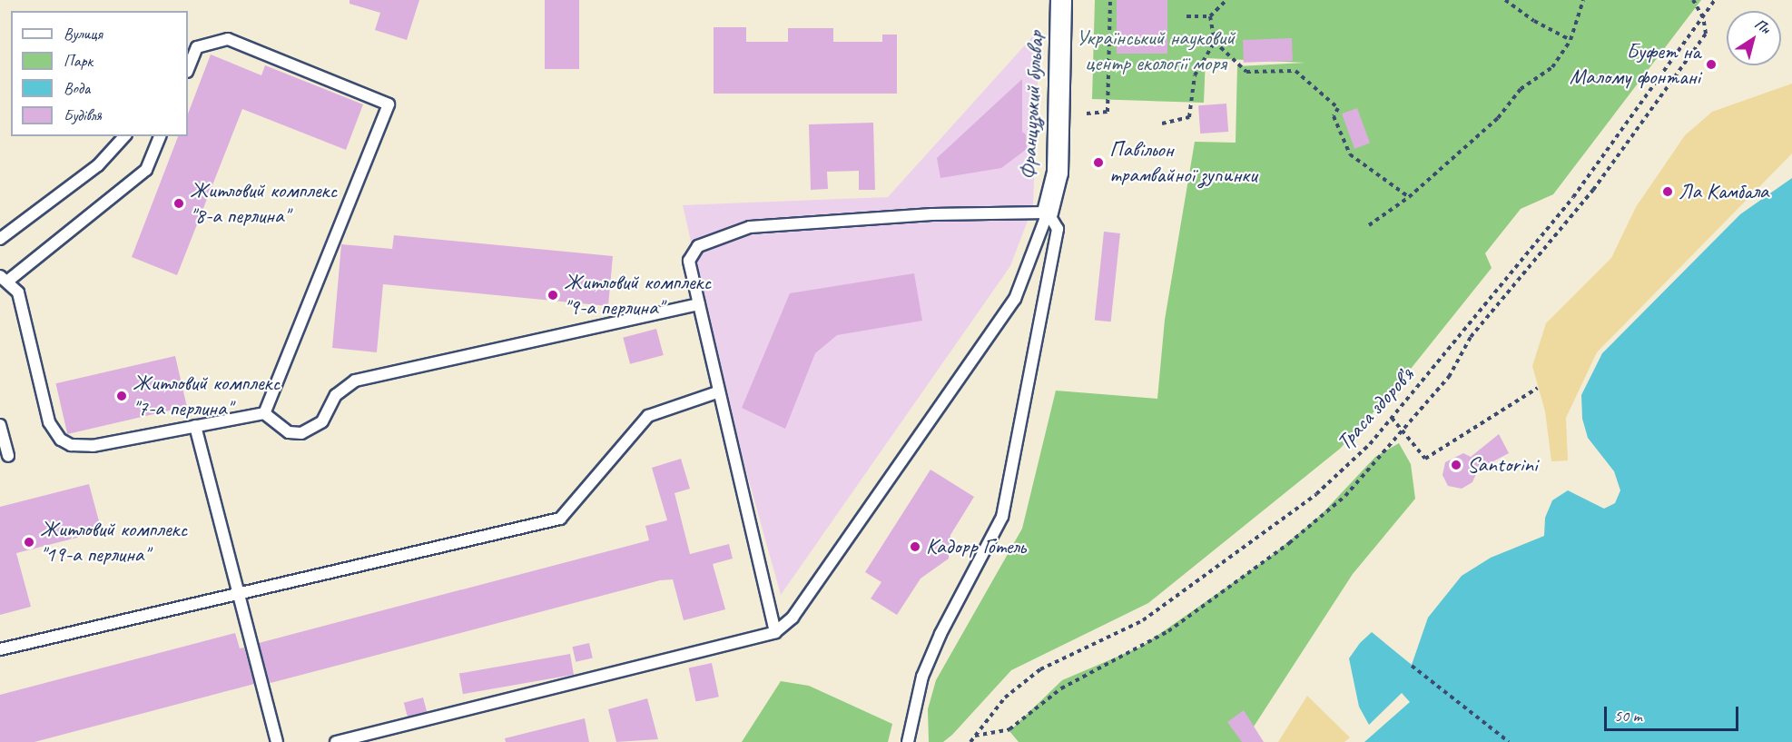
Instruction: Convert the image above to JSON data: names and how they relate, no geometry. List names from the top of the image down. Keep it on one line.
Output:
{"streets":{"street":["Французький бульвар"],"path":["Траса здоров’я"]},"parks":["Український науковий центр екології моря"],"places":["Буфет на Малому фонтані","Павільон трамвайної зупинки","Ла Камбала","Житловий комплекс \"8-а перлина\"","Житловий комплекс \"9-а перлина\"","Житловий комплекс \"7-а перлина\"","Santorini","Житловий комплекс \"19-а перлина\"","Кадорр Готель"],"legend":["Вулиця","Парк","Вода","Будівля"],"scale_bar":"50 m","north":"top right"}
